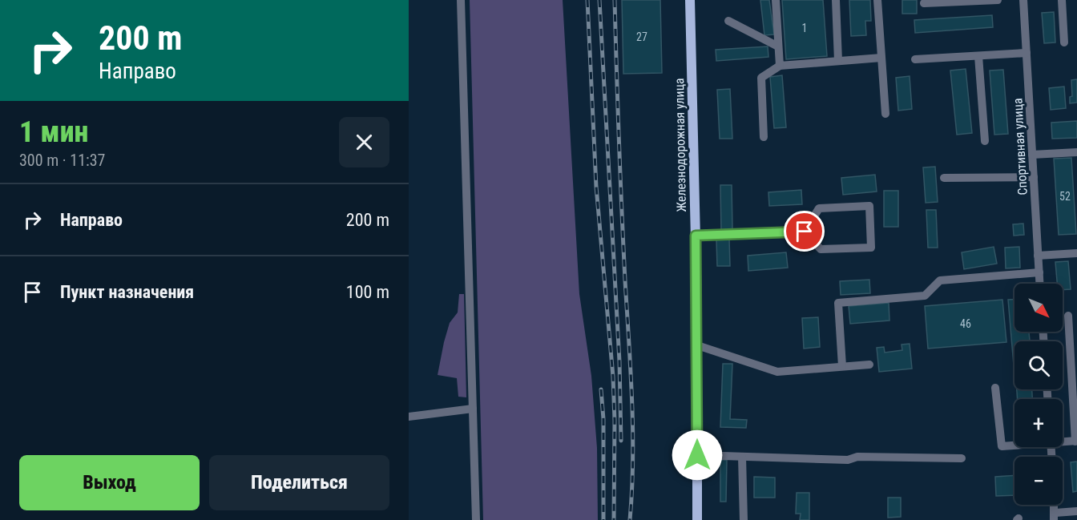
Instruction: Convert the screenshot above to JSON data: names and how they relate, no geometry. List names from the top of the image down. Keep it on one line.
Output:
{"streets":{"main road":["Железнодорожная улица"],"street":["Спортивная улица"]},"house_numbers":["1","27","52","46"],"north":"bottom right","page":{"turn":["200 m","Направо"],"heading":["1 мин","300 m · 11:37"],"list":[{"name":"Направо","value":"200 m"},{"name":"Пункт назначения","value":"100 m"}],"map_buttons":["+","−"],"buttons":["Выход","Поделиться"]}}
